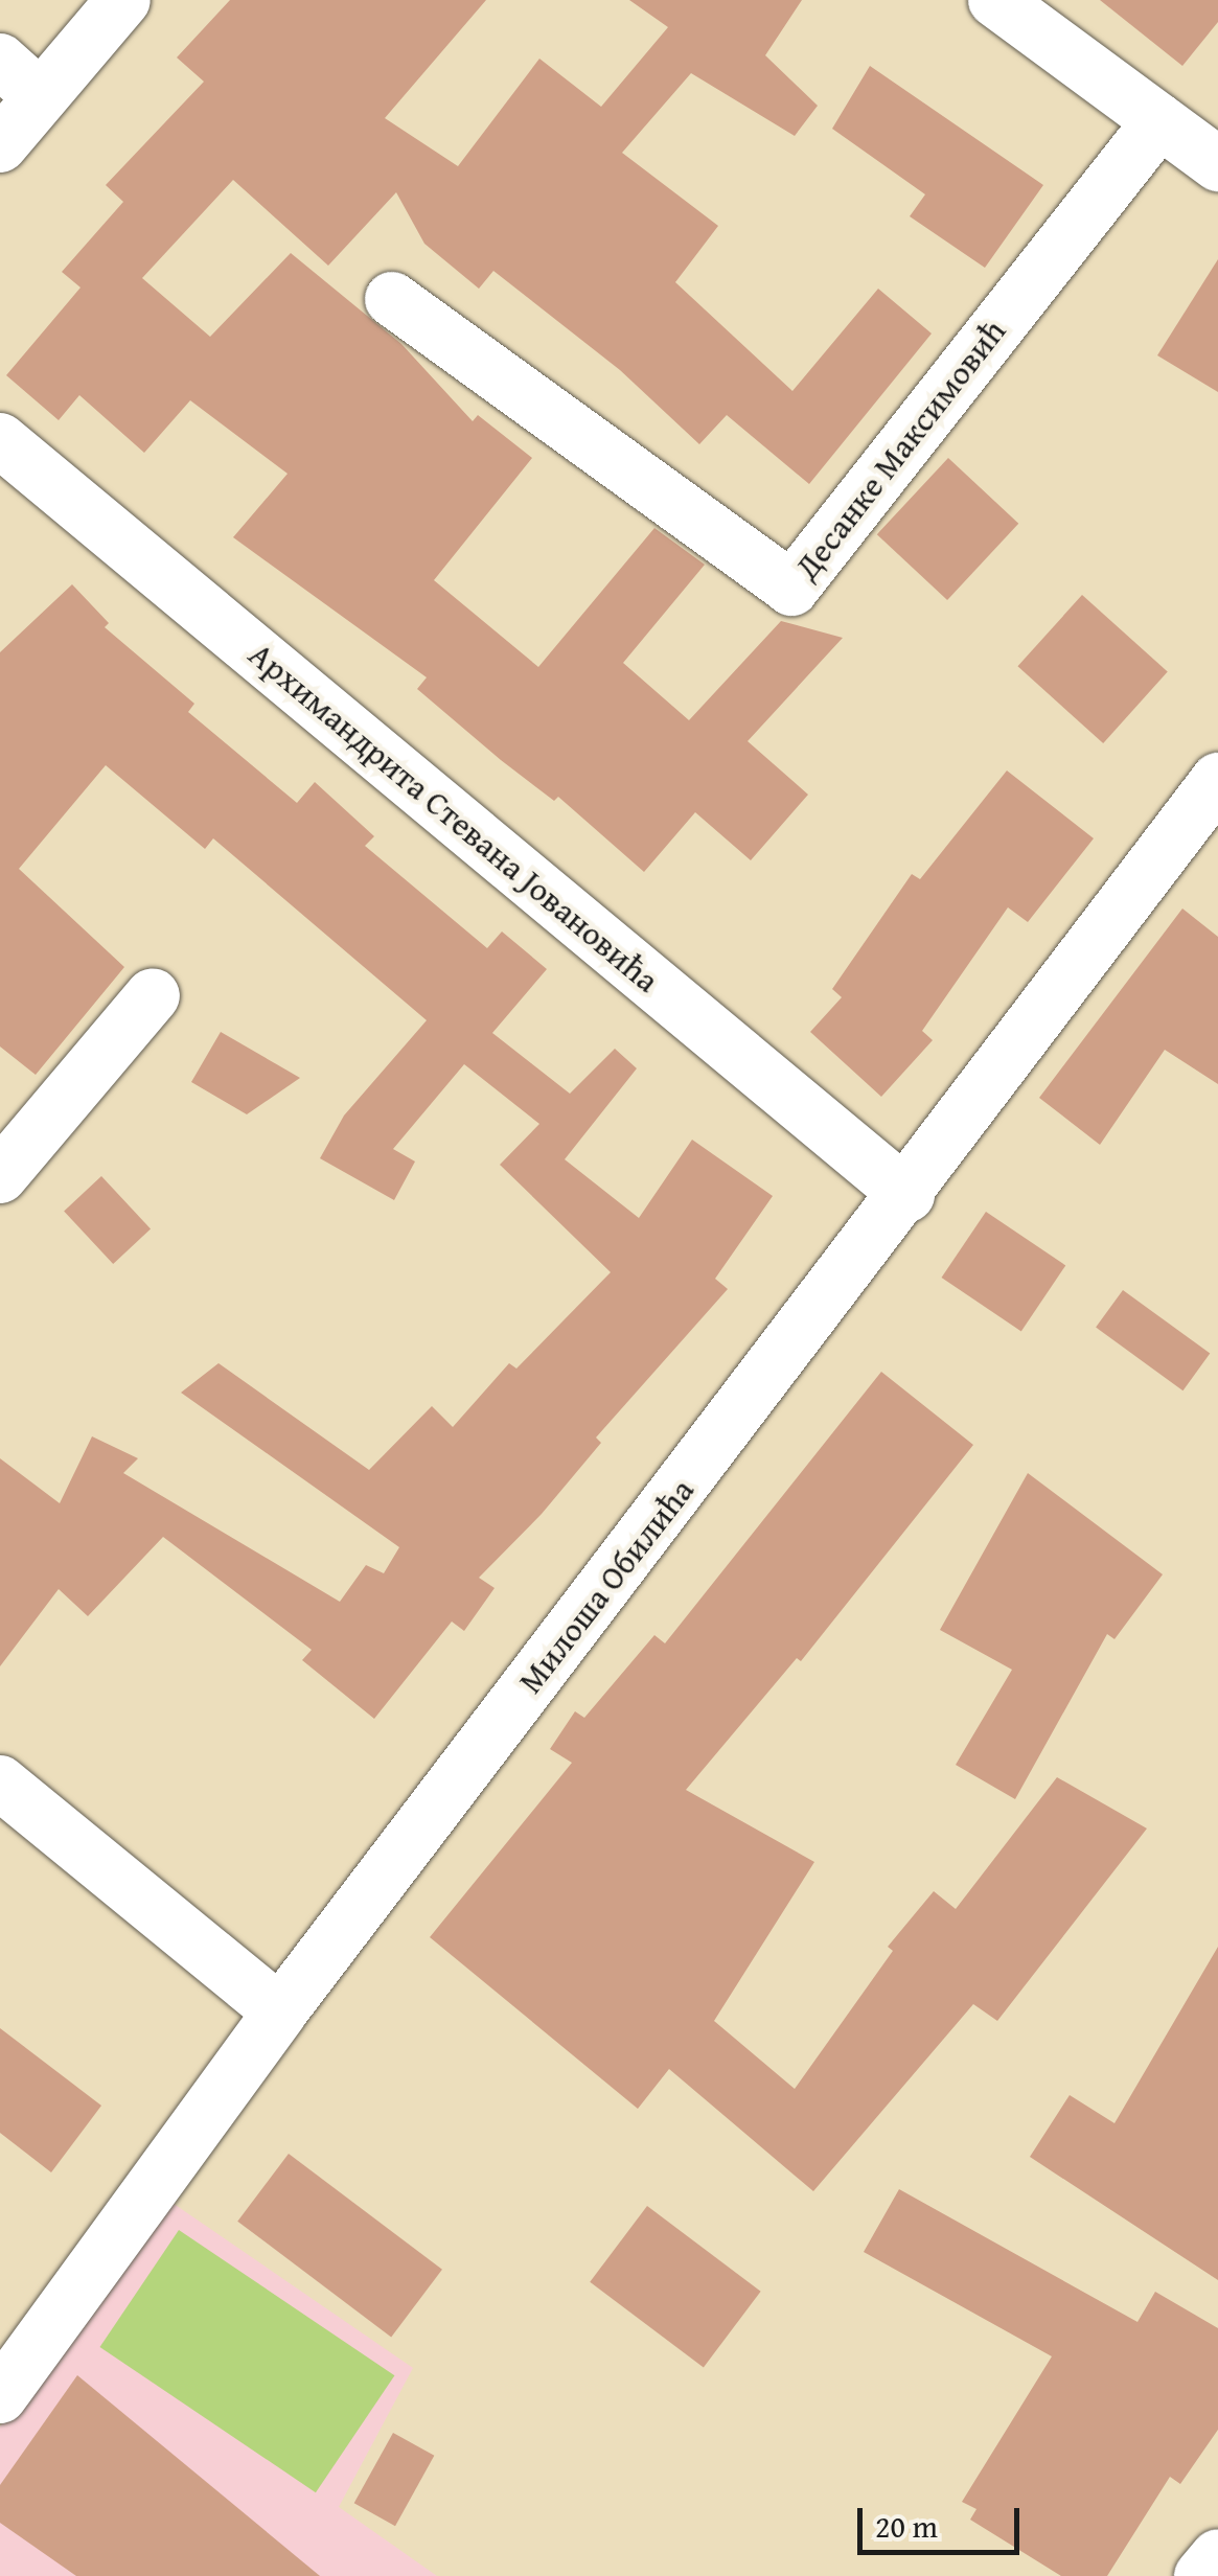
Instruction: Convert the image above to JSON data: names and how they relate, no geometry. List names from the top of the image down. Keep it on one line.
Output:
{"streets":{"street":["Десанке Максимовић","Архимандрита Стевана Јовановића","Милоша Обилића"]},"crossings":[["Архимандрита Стевана Јовановића","Милоша Обилића"]],"scale_bar":"20 m"}
